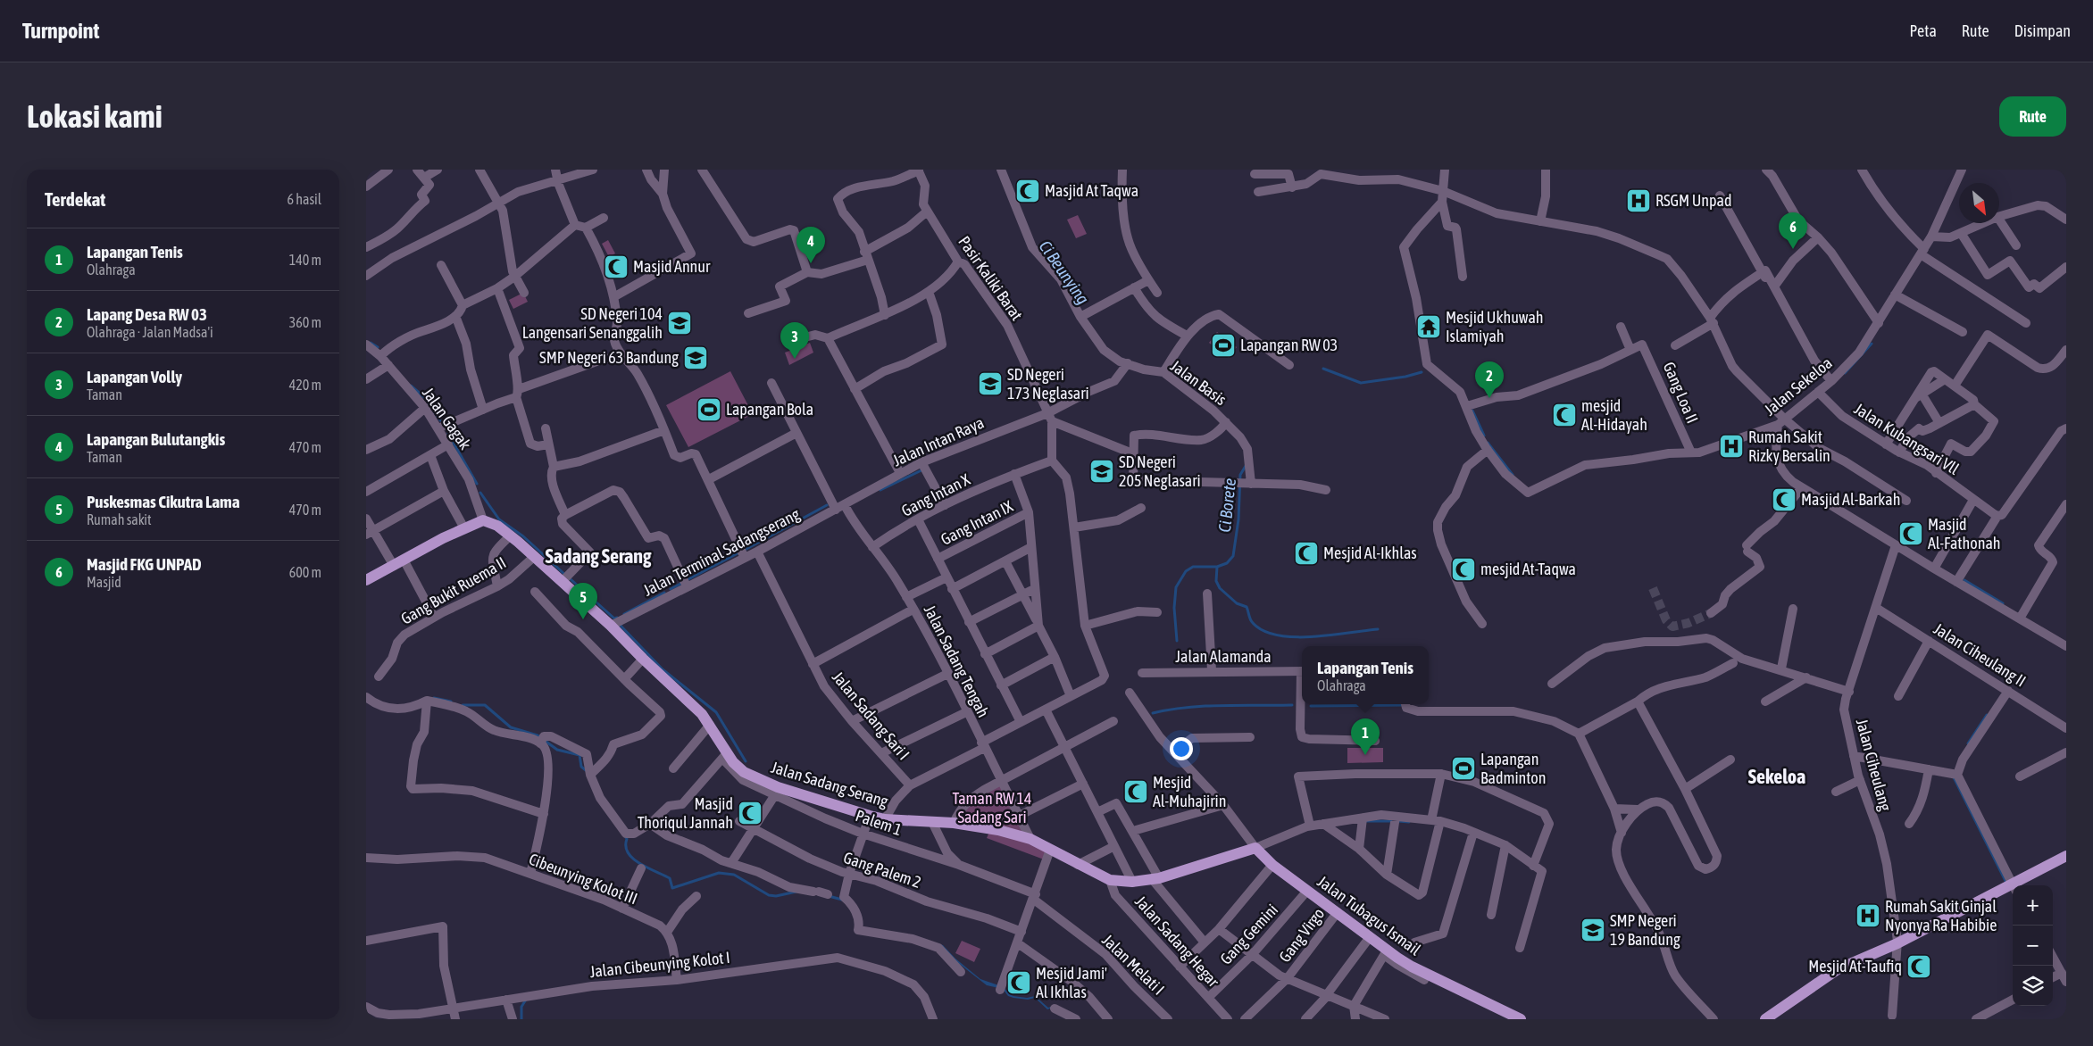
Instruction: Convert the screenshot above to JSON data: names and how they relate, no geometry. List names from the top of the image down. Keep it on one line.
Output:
{"streets":{"main road":["Jalan Sadang Serang","Jalan Tubagus Ismail"],"street":["Pasir Kaliki Barat","Jalan Basis","Jalan Sekeloa","Gang Loa II","Jalan Gagak","Jalan Kubangsari Vll","Jalan Intan Raya","Gang Intan X","Gang Intan IX","Jalan Terminal Sadangserang","Gang Bukit Ruema II","Jalan Ciheulang II","Jalan Alamanda","Jalan Sadang Tengah","Jalan Sadang Sari I","Jalan Ciheulang","Palem 1","Gang Palem 2","Cibeunying Kolot III","Gang Gemini","Gang Virgo","Jalan Sadang Hegar","Jalan Cibeunying Kolot I","Jalan Melati I"]},"crossings":[["Pasir Kaliki Barat","Jalan Intan Raya"],["Jalan Basis","Jalan Intan Raya"],["Jalan Sekeloa","Gang Loa II"],["Jalan Sekeloa","Jalan Kubangsari Vll"],["Jalan Gagak","Jalan Sadang Serang"],["Jalan Intan Raya","Jalan Terminal Sadangserang"],["Jalan Intan Raya","Jalan Sadang Tengah"],["Gang Intan X","Jalan Sadang Tengah"],["Jalan Terminal Sadangserang","Jalan Sadang Tengah"],["Jalan Terminal Sadangserang","Jalan Sadang Sari I"],["Jalan Terminal Sadangserang","Jalan Sadang Serang"],["Gang Bukit Ruema II","Jalan Sadang Serang"],["Jalan Ciheulang II","Jalan Ciheulang"],["Jalan Sadang Tengah","Jalan Sadang Serang"],["Jalan Sadang Serang","Palem 1"],["Jalan Sadang Serang","Jalan Tubagus Ismail"],["Jalan Sadang Serang","Jalan Sadang Hegar"],["Palem 1","Jalan Melati I"],["Jalan Tubagus Ismail","Gang Gemini"],["Jalan Tubagus Ismail","Gang Virgo"]],"districts":["Sadang Serang","Sekeloa"],"water":["Ci Beunying","Ci Borete"],"parks":["Taman RW 14 Sadang Sari"],"places":{"mosque":["Masjid At Taqwa","Masjid Annur","mesjid Al-Hidayah","Masjid Al-Barkah","Masjid Al-Fathonah","Mesjid Al-Ikhlas","mesjid At-Taqwa","Mesjid Al-Muhajirin","Masjid Thoriqul Jannah","Mesjid At-Taufiq","Mesjid Jami' Al Ikhlas"],"hospital":["RSGM Unpad","Rumah Sakit Rizky Bersalin","Rumah Sakit Ginjal Nyonya Ra Habibie"],"school or university":["SD Negeri 104 Langensari Senanggalih","SMP Negeri 63 Bandung","SD Negeri 173 Neglasari","SD Negeri 205 Neglasari","SMP Negeri 19 Bandung"],"temple":["Mesjid Ukhuwah Islamiyah"],"sports":["Lapangan RW 03","Lapangan Bola","Lapangan Badminton"]},"north":"bottom right","page":{"header":"Turnpoint","nav":["Peta","Rute","Disimpan"],"buttons":"Rute","title":"Lokasi kami","heading":["Terdekat","6 hasil"],"pins":["6","4","3","2","5","1"],"list":[{"mark":"1","name":"Lapangan Tenis","note":"Olahraga","value":"140 m"},{"mark":"2","name":"Lapang Desa RW 03","note":"Olahraga · Jalan Madsa'i","value":"360 m"},{"mark":"3","name":"Lapangan Volly","note":"Taman","value":"420 m"},{"mark":"4","name":"Lapangan Bulutangkis","note":"Taman","value":"470 m"},{"mark":"5","name":"Puskesmas Cikutra Lama","note":"Rumah sakit","value":"470 m"},{"mark":"6","name":"Masjid FKG UNPAD","note":"Masjid","value":"600 m"}],"popup":["Lapangan Tenis","Olahraga"],"map_buttons":["+","−"]}}
